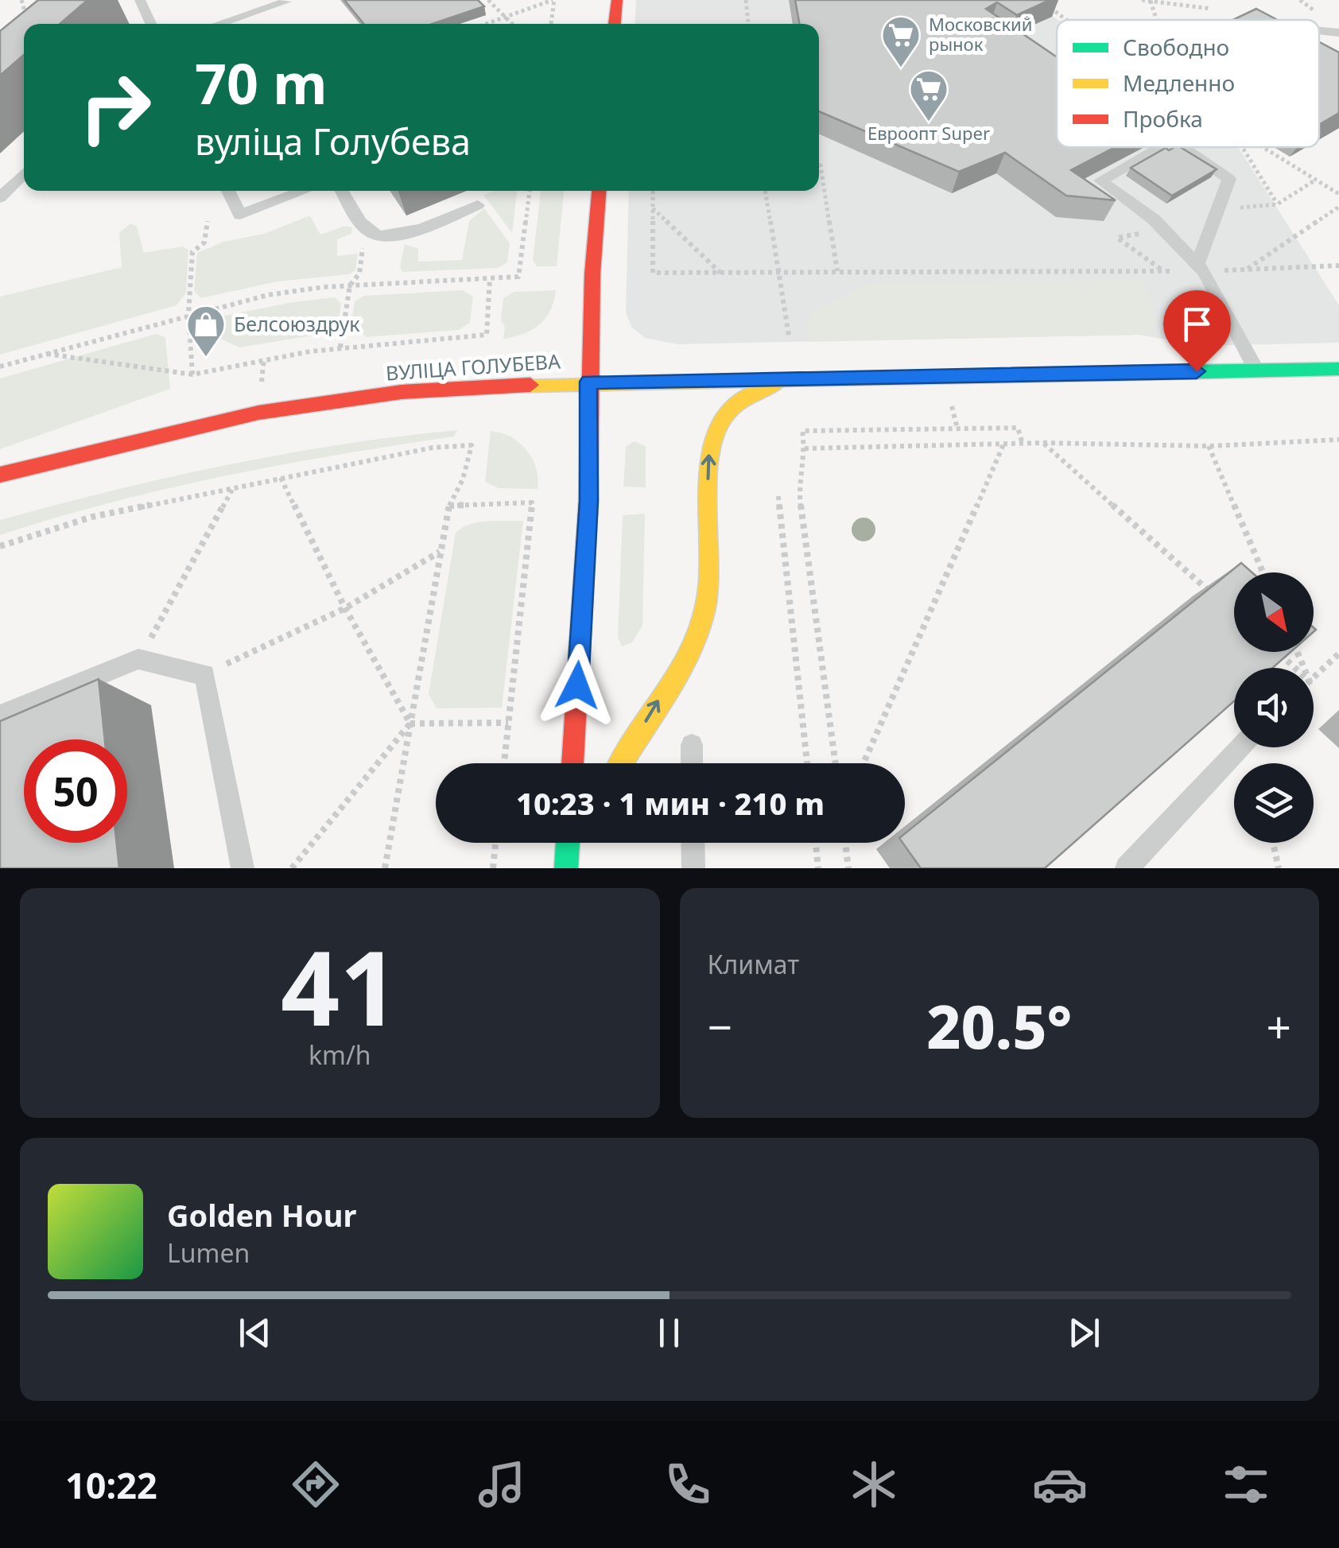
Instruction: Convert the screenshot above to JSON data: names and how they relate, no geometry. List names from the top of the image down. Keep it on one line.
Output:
{"streets":{"main road":["ВУЛІЦА ГОЛУБЕВА"]},"places":{"supermarket":["Московский рынок","Евроопт Super"],"shop":["Белсоюздрук"]},"legend":["Свободно","Медленно","Пробка"],"north":"bottom right","page":{"turn":["70 m","вуліца Голубева"],"limit":"50","trip":"10:23 · 1 мин · 210 m","tile":[["41","km/h"],"Климат"],"heat":["−","20.5°","+"],"song":["Golden Hour","Lumen"],"tabs":"10:22"}}
